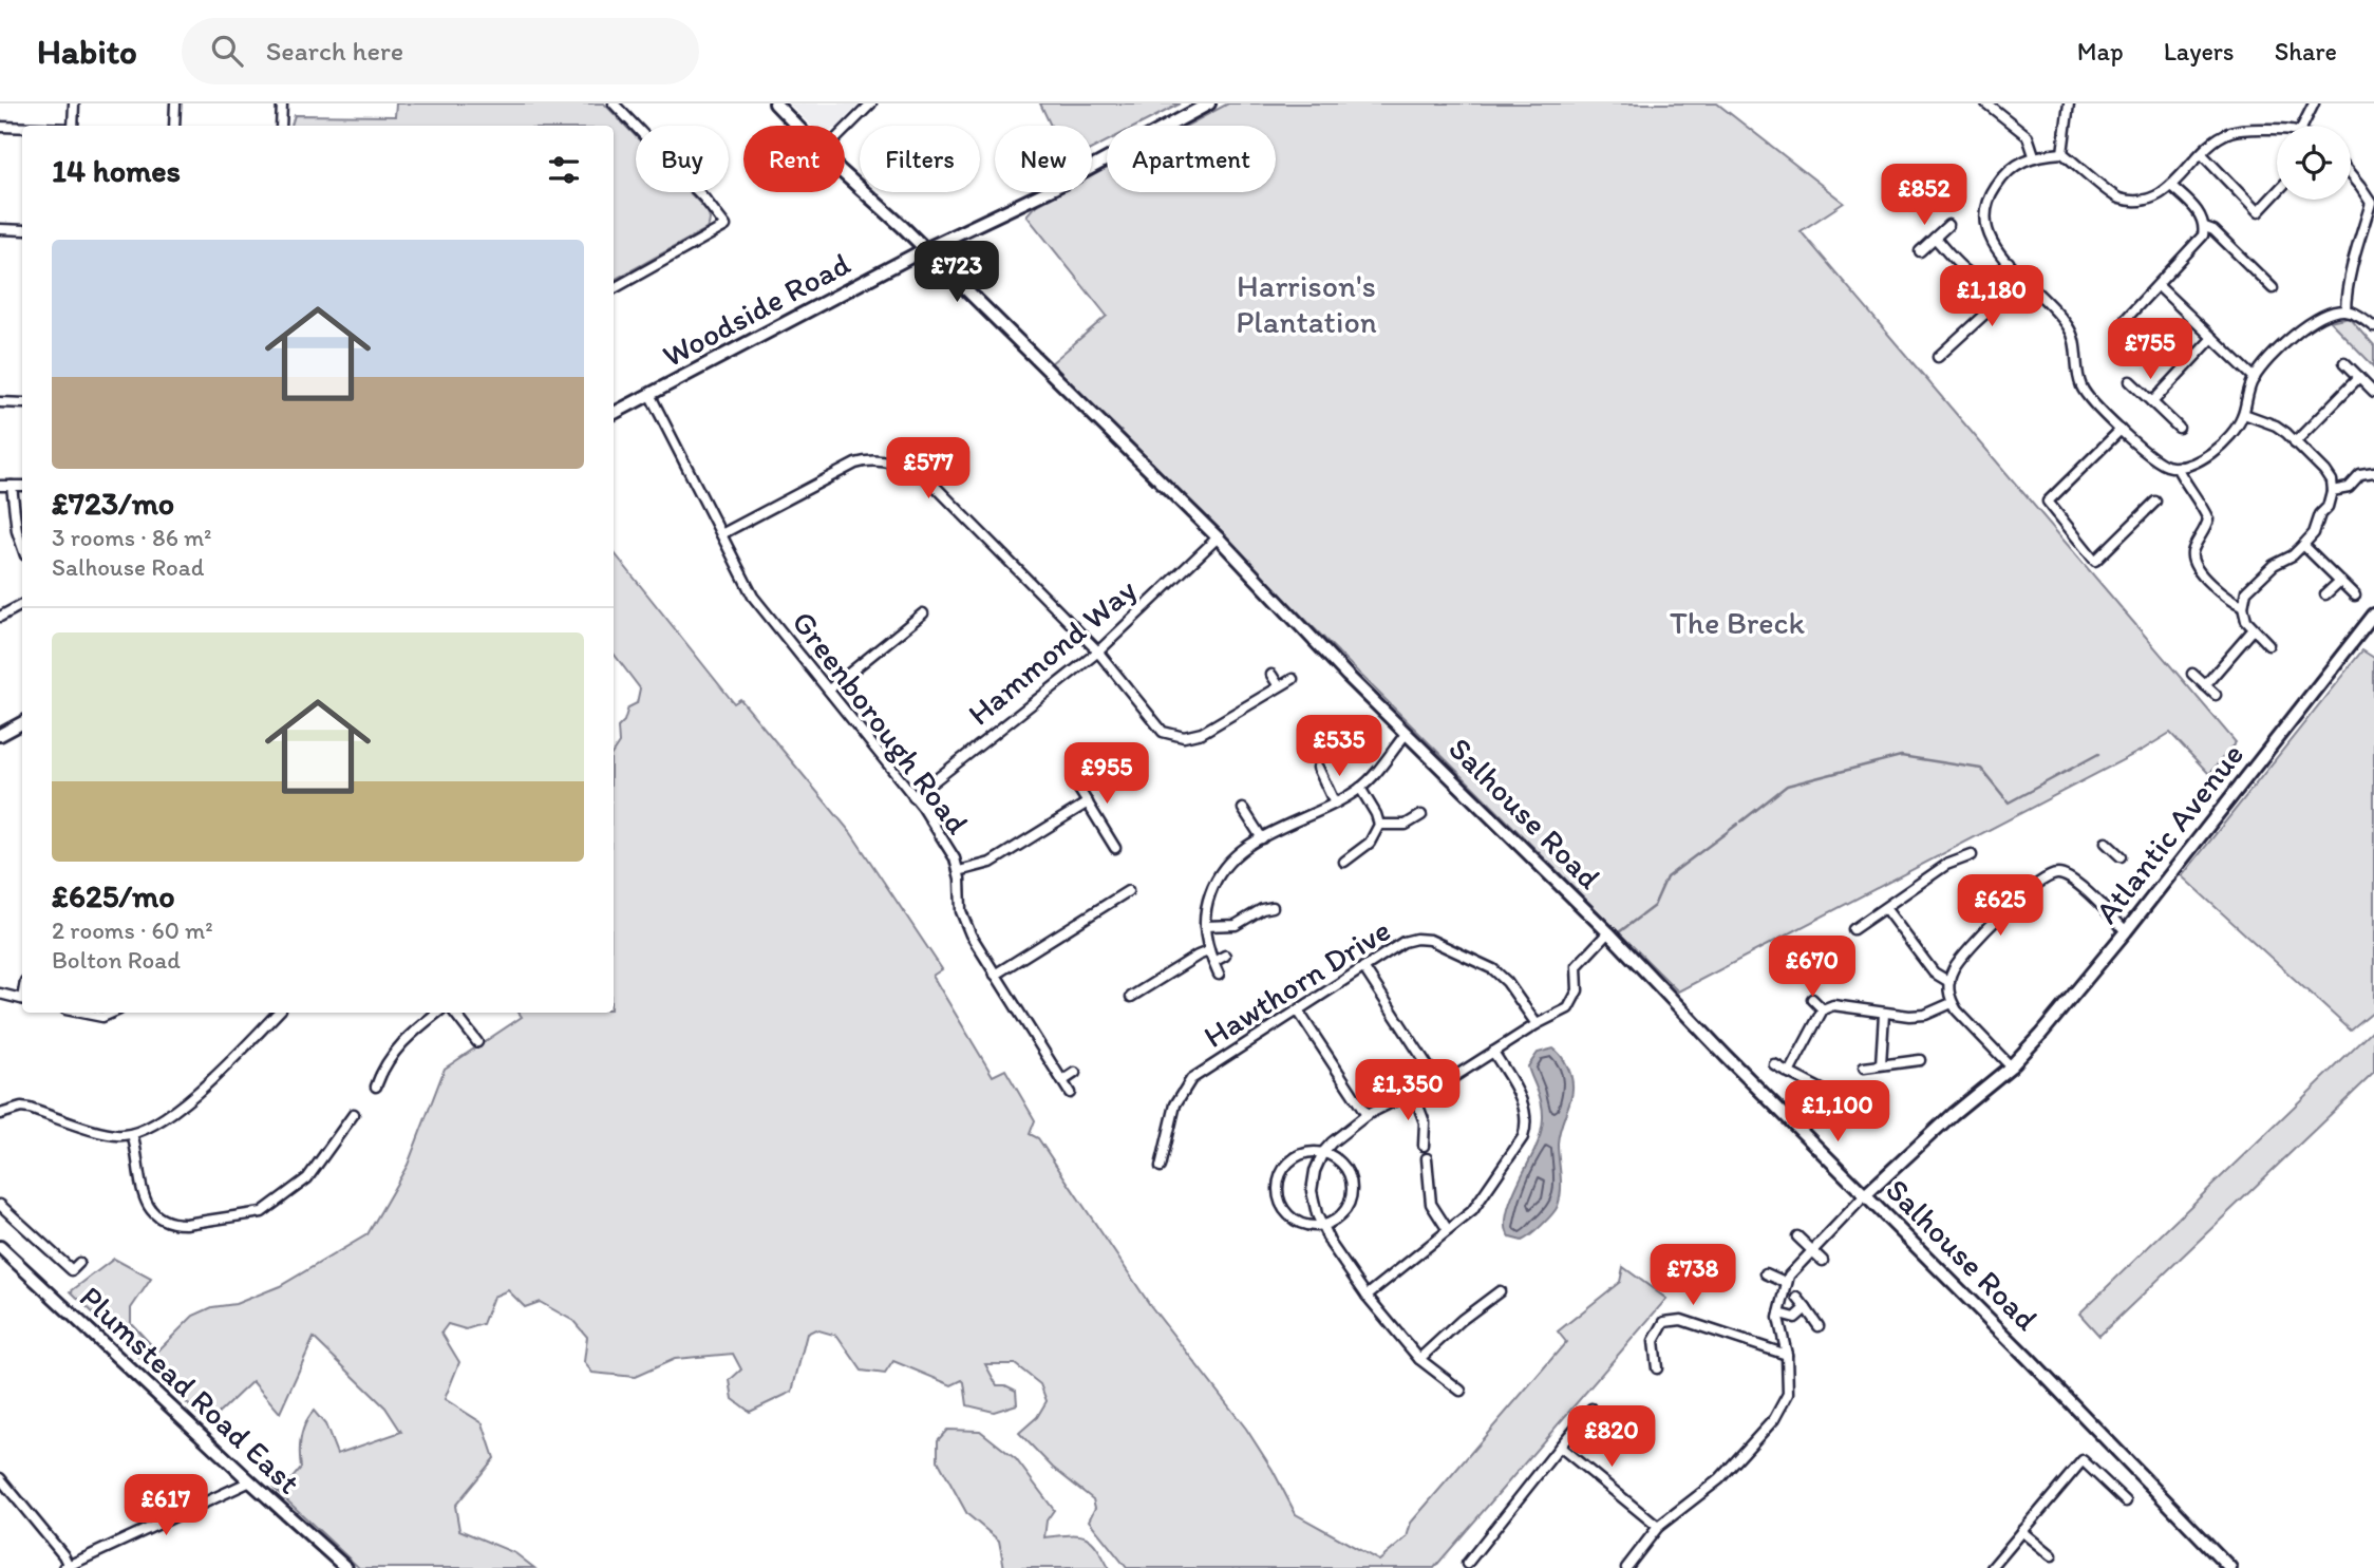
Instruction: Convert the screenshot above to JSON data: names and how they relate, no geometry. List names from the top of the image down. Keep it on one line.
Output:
{"streets":{"street":["Woodside Road","Hammond Way","Greenborough Road","Salhouse Road","Atlantic Avenue","Hawthorn Drive","Plumstead Road East"]},"crossings":[["Woodside Road","Greenborough Road"],["Woodside Road","Salhouse Road"],["Hammond Way","Greenborough Road"],["Hammond Way","Salhouse Road"],["Salhouse Road","Atlantic Avenue"]],"parks":["Harrison's Plantation","The Breck"],"page":{"header":"Habito","search":"Search here","nav":["Map","Layers","Share"],"chip":["Buy","Rent","Filters","New","Apartment"],"heading":"14 homes","price":["£852","£723","£1,180","£755","£577","£535","£955","£625","£670","£1,350","£1,100","£738","£820","£617"],"list":[{"name":"£723/mo","note":"3 rooms · 86 m² · Salhouse Road"},{"name":"£625/mo","note":"2 rooms · 60 m² · Bolton Road"}]}}
